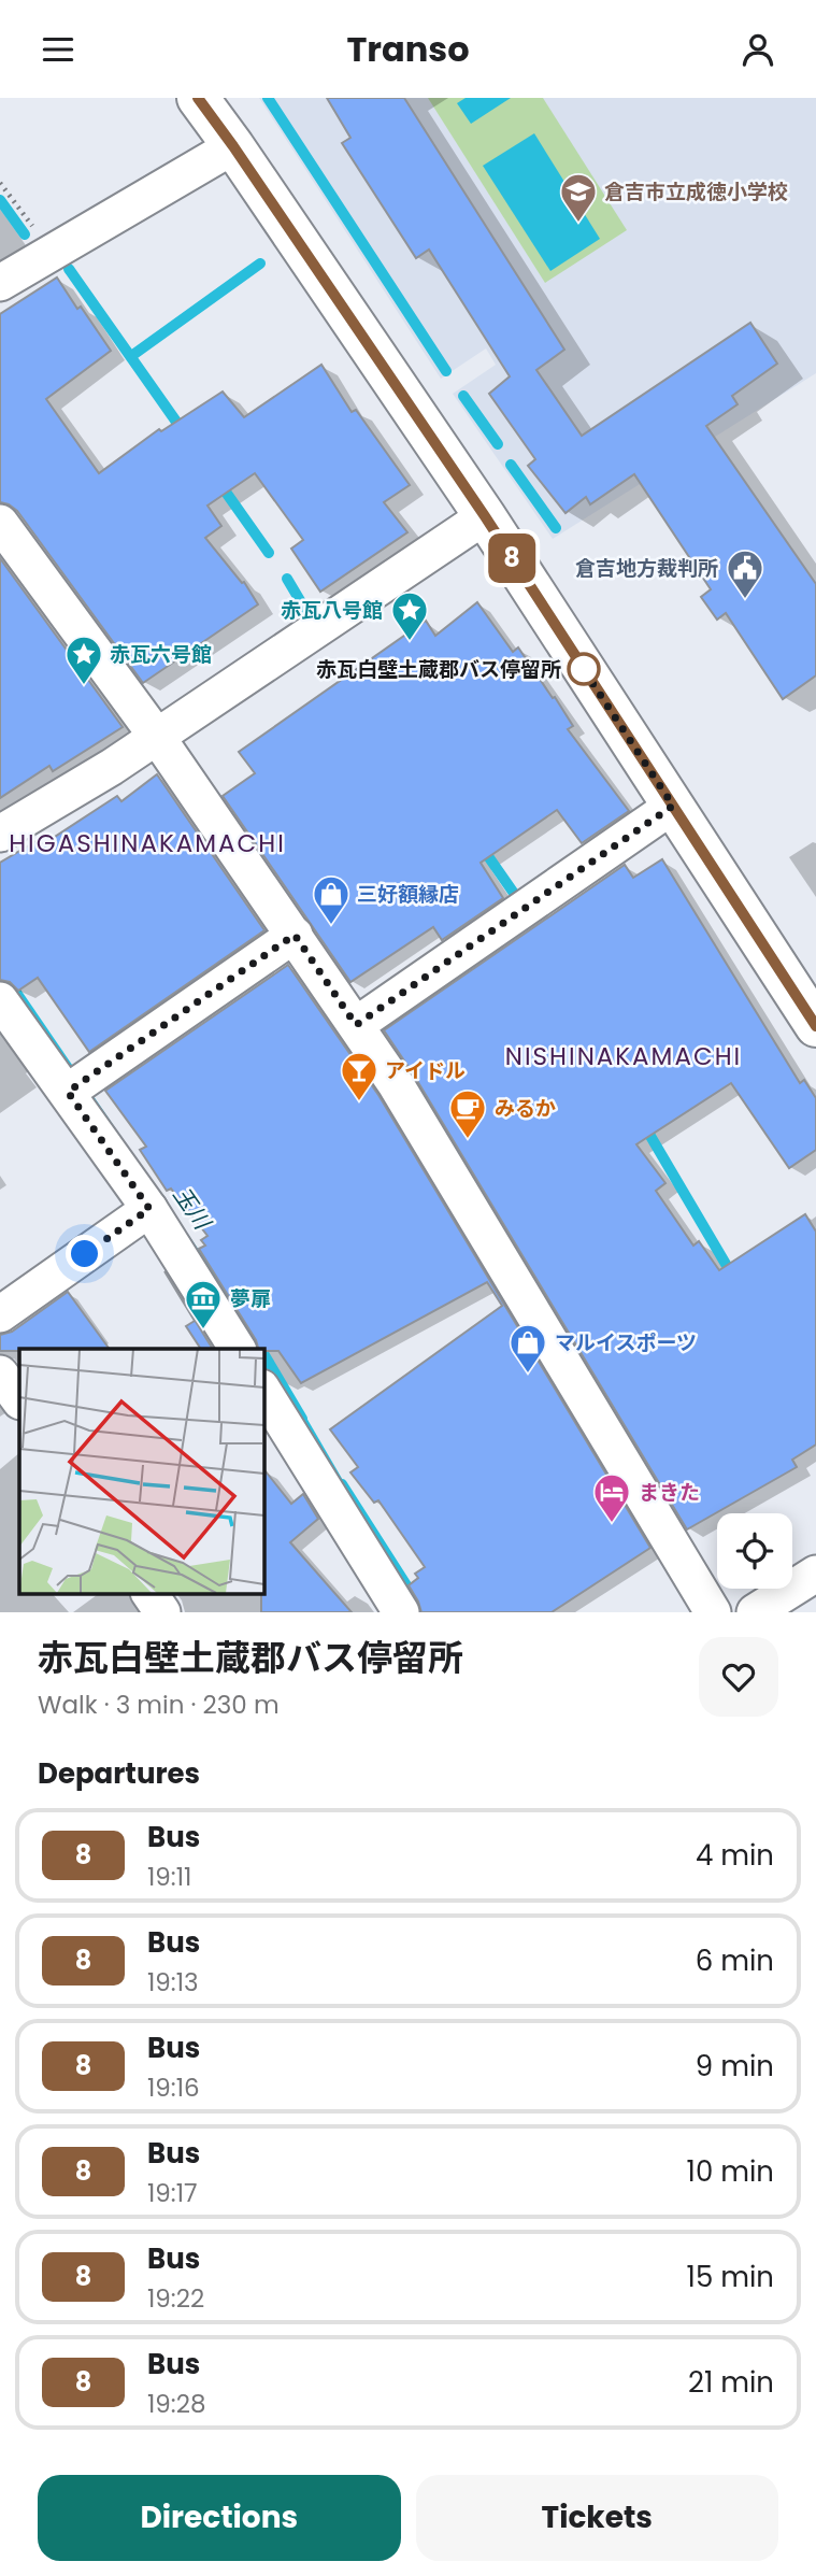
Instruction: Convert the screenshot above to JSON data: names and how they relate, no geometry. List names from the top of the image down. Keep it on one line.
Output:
{"districts":["HIGASHINAKAMACHI","NISHINAKAMACHI"],"water":["玉川"],"places":{"school or university":["倉吉市立成徳小学校"],"public building":["倉吉地方裁判所"],"place":["赤瓦八号館","赤瓦六号館"],"other":["赤瓦白壁土蔵郡バス停留所"],"shop":["三好額縁店","マルイスポーツ"],"bar":["アイドル"],"cafe":["みるか"],"museum":["夢扉"],"hotel":["まきた"]},"lines":["bus line 8"],"page":{"header":"Transo","on_map":"8","heading":[["赤瓦白壁土蔵郡バス停留所","Walk · 3 min · 230 m"],"Departures"],"list":[{"mark":"8","name":"Bus","note":"19:11","value":"4 min"},{"mark":"8","name":"Bus","note":"19:13","value":"6 min"},{"mark":"8","name":"Bus","note":"19:16","value":"9 min"},{"mark":"8","name":"Bus","note":"19:17","value":"10 min"},{"mark":"8","name":"Bus","note":"19:22","value":"15 min"},{"mark":"8","name":"Bus","note":"19:28","value":"21 min"}],"buttons":["Directions","Tickets"]}}
